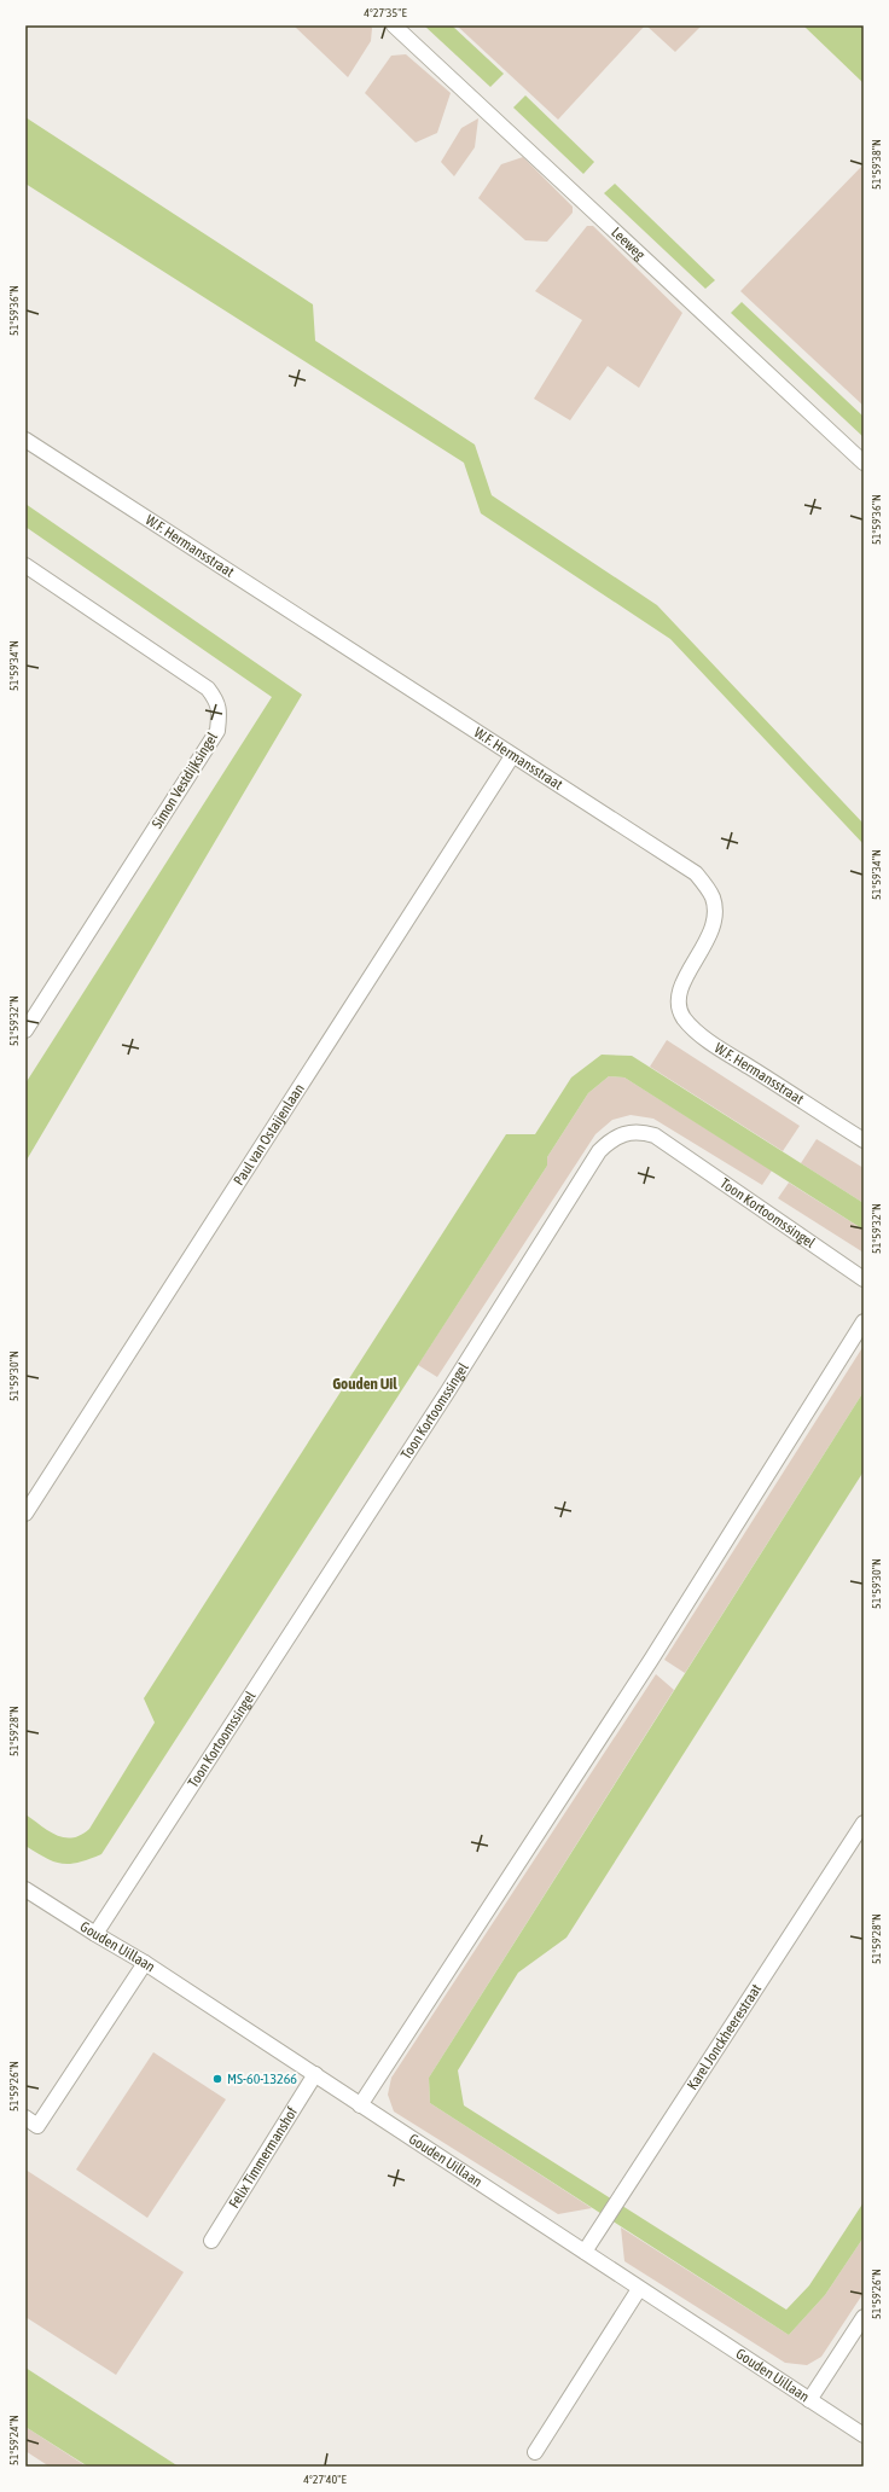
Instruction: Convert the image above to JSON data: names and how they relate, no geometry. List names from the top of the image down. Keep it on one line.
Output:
{"streets":{"street":["Leeweg","W.F. Hermansstraat","Simon Vestdijksingel","Paul van Ostaijenlaan","Toon Kortoomssingel","Gouden Uillaan","Karel Jonckheerestraat","Felix Timmermanshof"]},"crossings":[["W.F. Hermansstraat","Paul van Ostaijenlaan"],["Toon Kortoomssingel","Gouden Uillaan"],["Gouden Uillaan","Karel Jonckheerestraat"],["Gouden Uillaan","Felix Timmermanshof"]],"districts":["Gouden Uil"],"places":["MS-60-13266"],"coordinates":["4°27'35\"E","51°59'38\"N","51°59'36\"N","51°59'34\"N","51°59'32\"N","51°59'30\"N","51°59'28\"N","51°59'26\"N","51°59'24\"N","4°27'40\"E"]}
